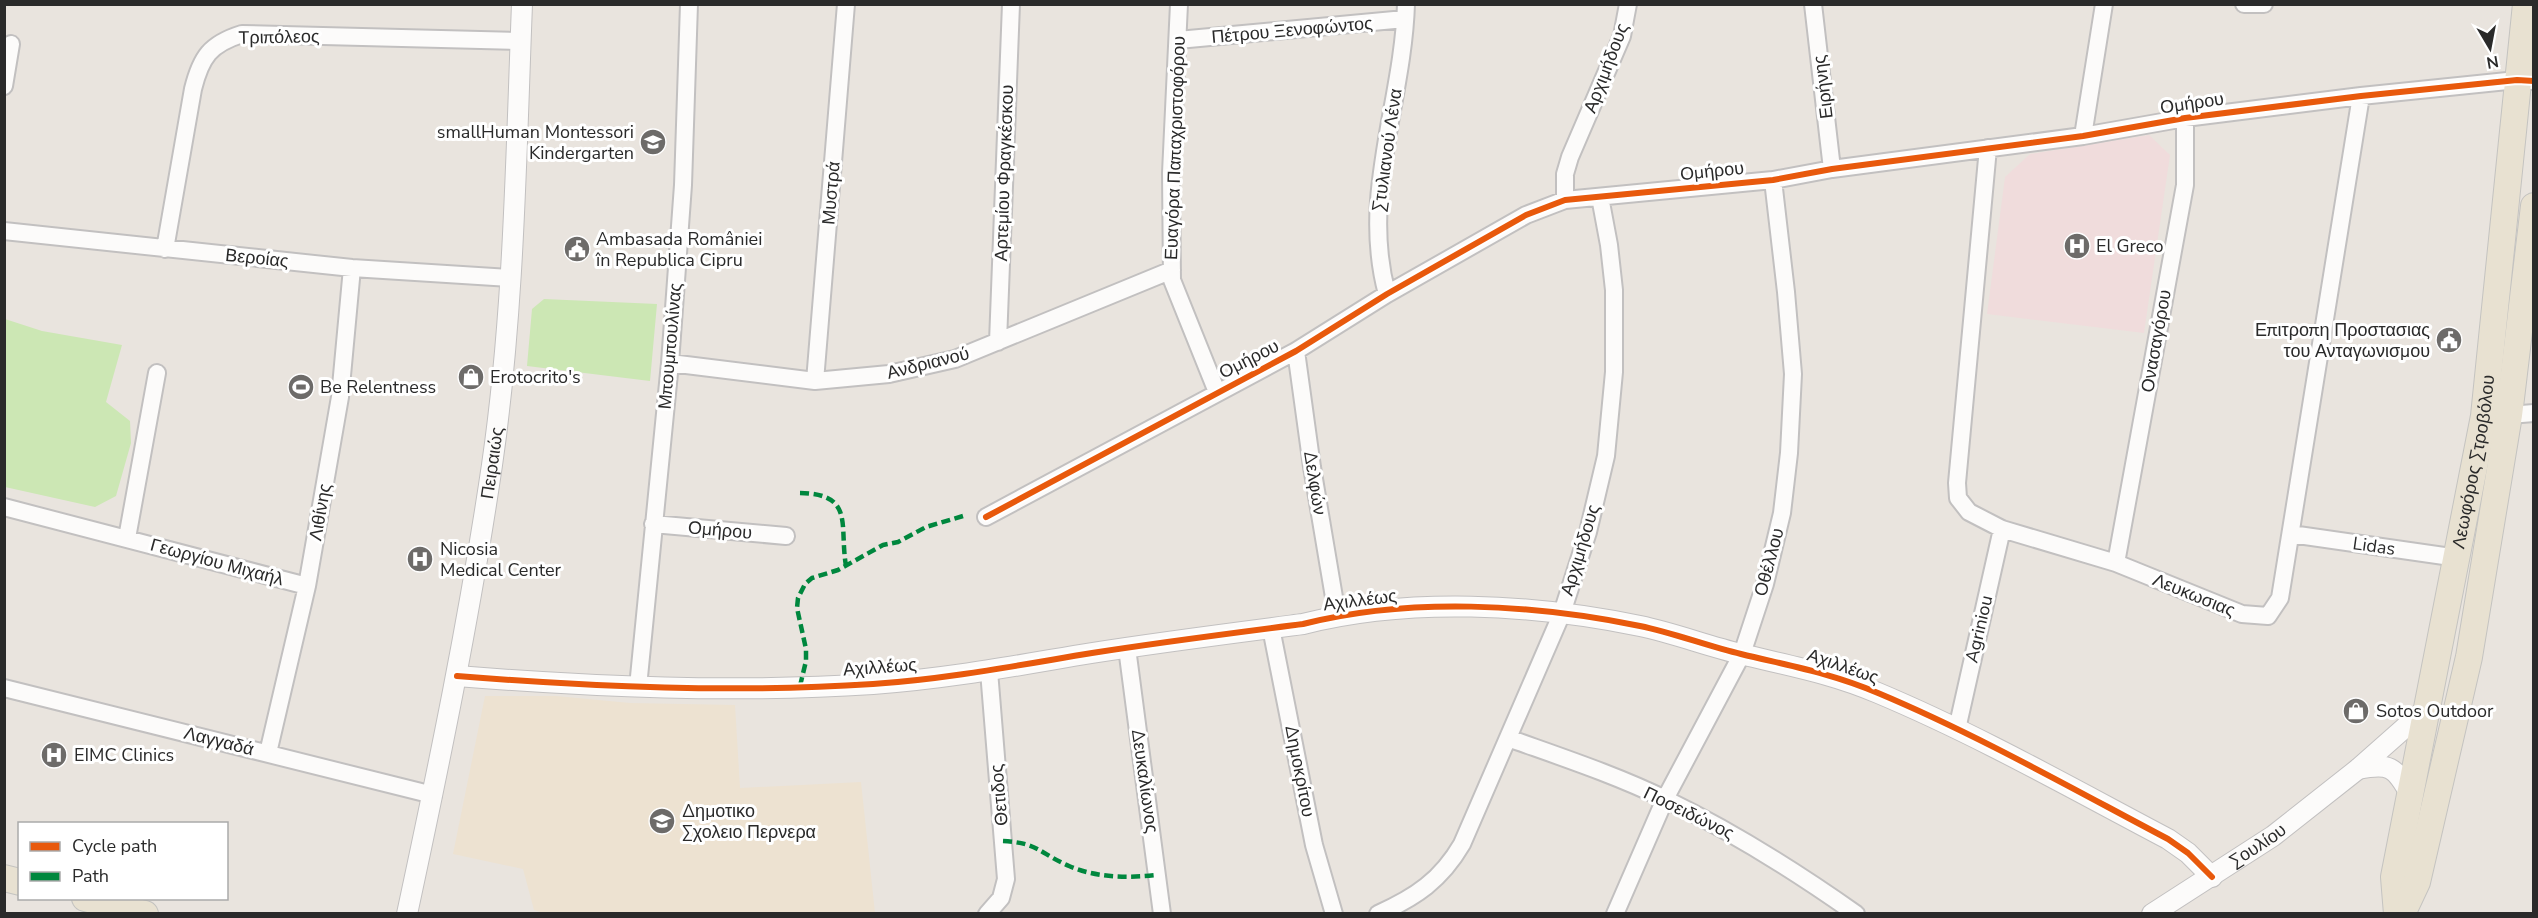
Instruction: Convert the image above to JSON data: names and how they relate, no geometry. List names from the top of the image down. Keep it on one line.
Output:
{"streets":{"main road":["Λεωφόρος Στροβόλου"],"street":["Πέτρου Ξενοφώντος","Τριπόλεος","Αρχιμήδους","Ειρήνης","Ομήρου","Ευαγόρα Παπαχριστοφόρου","Στυλιανού Λένα","Αρτεμίου Φραγκέσκου","Μυστρά","Βεροίας","Ονασαγόρου","Μπουμπουλίνας","Ανδριανού","Πειραιώς","Δελφών","Λιθίνης","Lidas","Γεωργίου Μιχαήλ","Οθέλλου","Λευκωσιας","Αχιλλέως","Agriniou","Λαγγαδά","Δημοκρίτου","Δευκαλίωνος","Θετιδος","Ποσειδώνος","Σουλίου"]},"crossings":[["Πέτρου Ξενοφώντος","Ευαγόρα Παπαχριστοφόρου"],["Πέτρου Ξενοφώντος","Στυλιανού Λένα"],["Τριπόλεος","Βεροίας"],["Τριπόλεος","Πειραιώς"],["Αρχιμήδους","Ομήρου"],["Αρχιμήδους","Αχιλλέως"],["Αρχιμήδους","Ποσειδώνος"],["Ειρήνης","Ομήρου"],["Ομήρου","Ευαγόρα Παπαχριστοφόρου"],["Ομήρου","Στυλιανού Λένα"],["Ομήρου","Ονασαγόρου"],["Ομήρου","Μπουμπουλίνας"],["Ομήρου","Λεωφόρος Στροβόλου"],["Ομήρου","Δελφών"],["Ομήρου","Οθέλλου"],["Ομήρου","Λευκωσιας"],["Ευαγόρα Παπαχριστοφόρου","Ανδριανού"],["Αρτεμίου Φραγκέσκου","Ανδριανού"],["Μυστρά","Ανδριανού"],["Βεροίας","Πειραιώς"],["Βεροίας","Λιθίνης"],["Ονασαγόρου","Λευκωσιας"],["Μπουμπουλίνας","Ανδριανού"],["Μπουμπουλίνας","Αχιλλέως"],["Λεωφόρος Στροβόλου","Lidas"],["Λεωφόρος Στροβόλου","Σουλίου"],["Πειραιώς","Αχιλλέως"],["Πειραιώς","Λαγγαδά"],["Δελφών","Αχιλλέως"],["Λιθίνης","Γεωργίου Μιχαήλ"],["Λιθίνης","Λαγγαδά"],["Lidas","Λευκωσιας"],["Οθέλλου","Αχιλλέως"],["Οθέλλου","Ποσειδώνος"],["Λευκωσιας","Agriniou"],["Αχιλλέως","Agriniou"],["Αχιλλέως","Δημοκρίτου"],["Αχιλλέως","Δευκαλίωνος"],["Αχιλλέως","Θετιδος"],["Αχιλλέως","Σουλίου"]],"places":{"school or university":["smallHuman Montessori Kindergarten","Δημοτικο Σχολειο Περνερα"],"hospital":["El Greco","Nicosia Medical Center","EIMC Clinics"],"public building":["Ambasada României în Republica Cipru","Επιτροπη Προστασιας του Ανταγωνισμου"],"shop":["Erotocrito's","Sotos Outdoor"],"sports":["Be Relentness"]},"legend":["Cycle path","Path"],"north":"bottom"}
